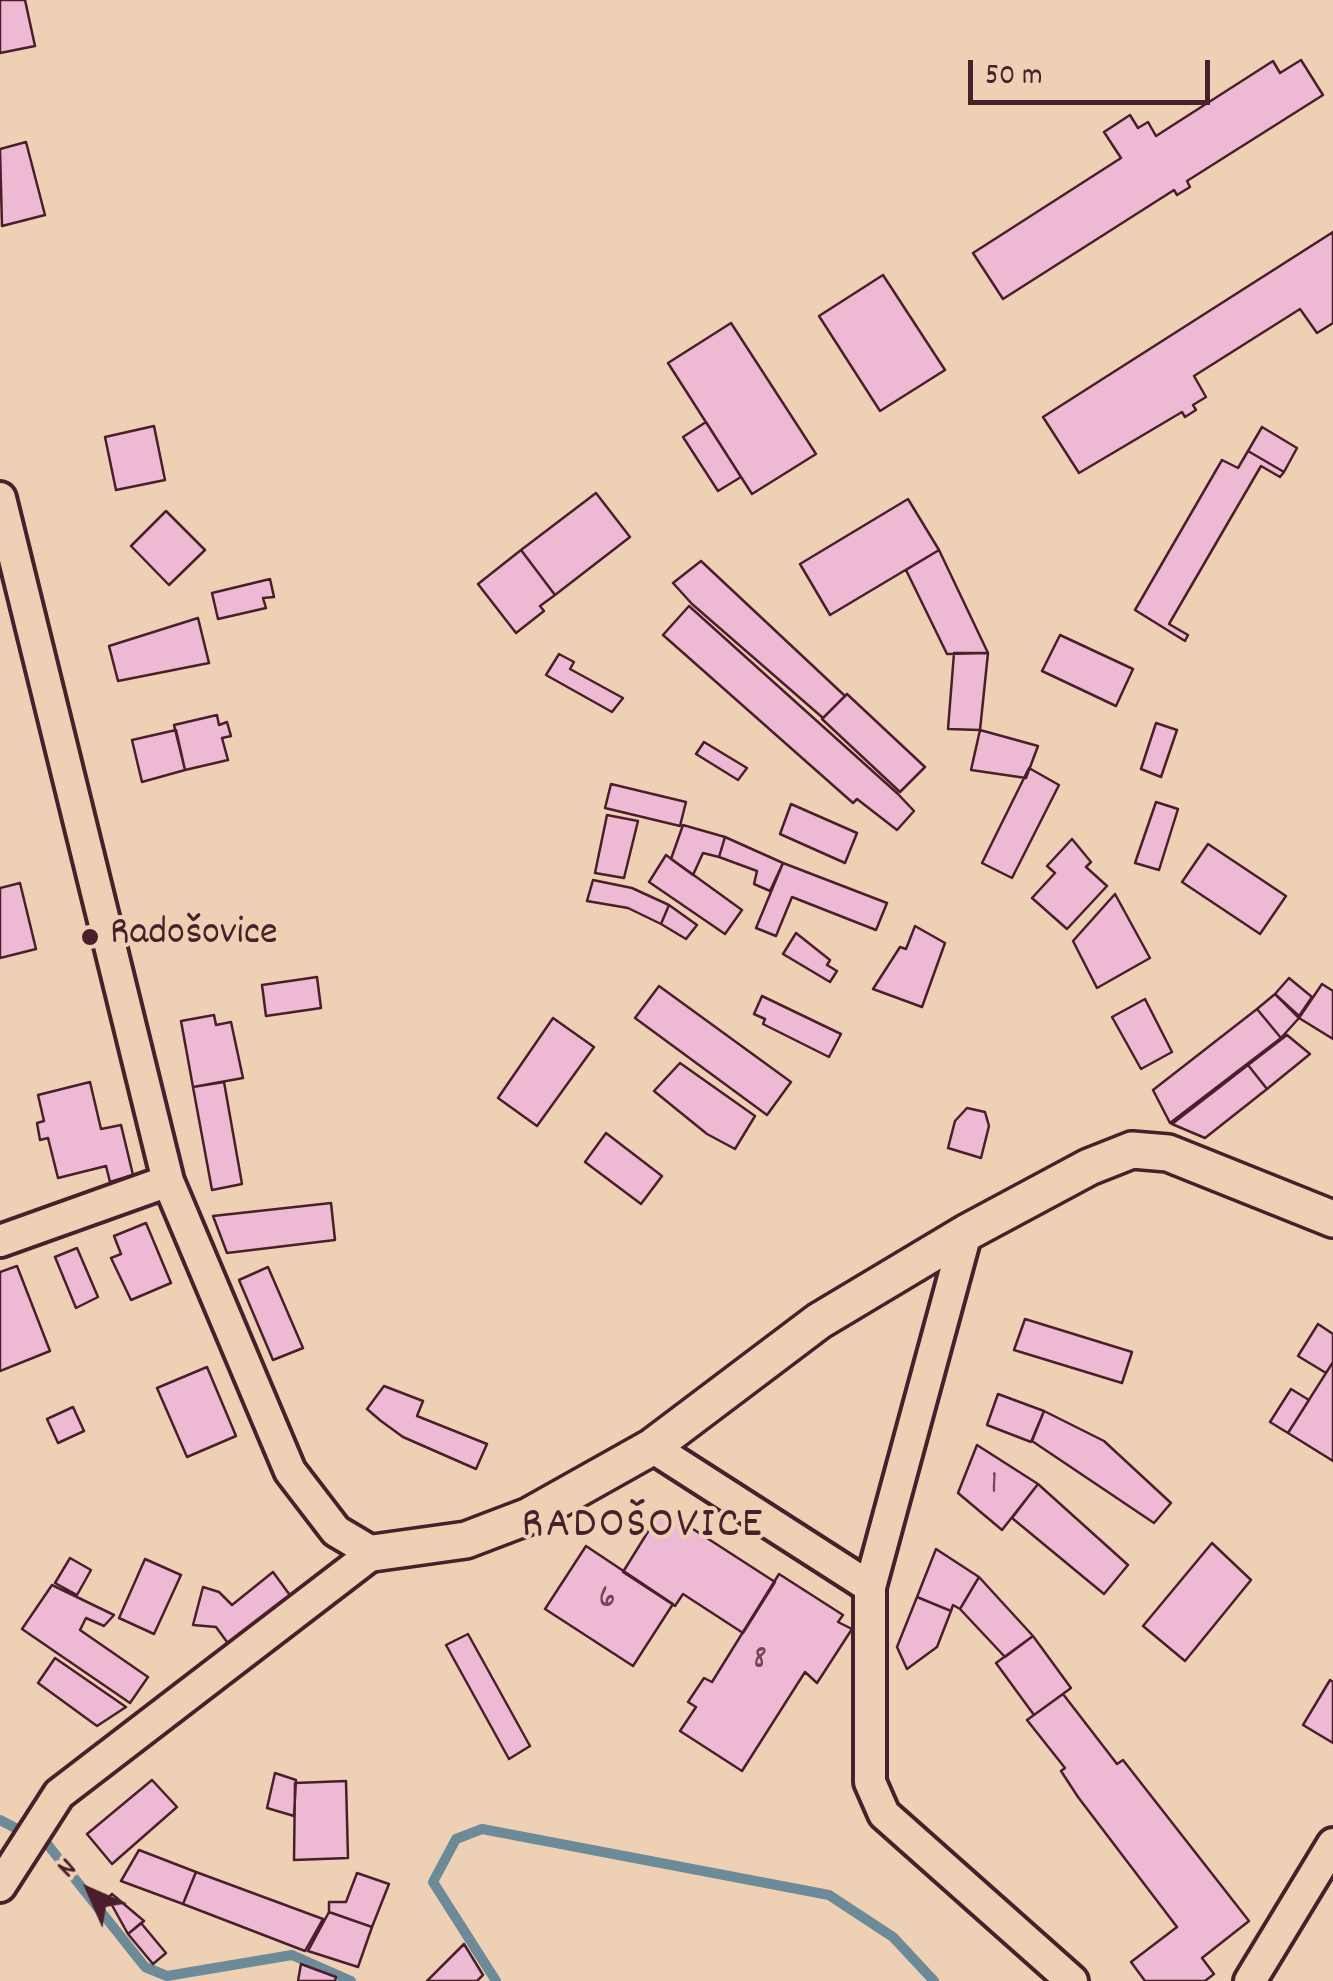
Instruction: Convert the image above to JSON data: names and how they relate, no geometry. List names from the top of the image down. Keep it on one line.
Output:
{"districts":["RADOŠOVICE"],"places":["Radošovice"],"house_numbers":["1","6","8"],"scale_bar":"50 m","north":"top left"}
